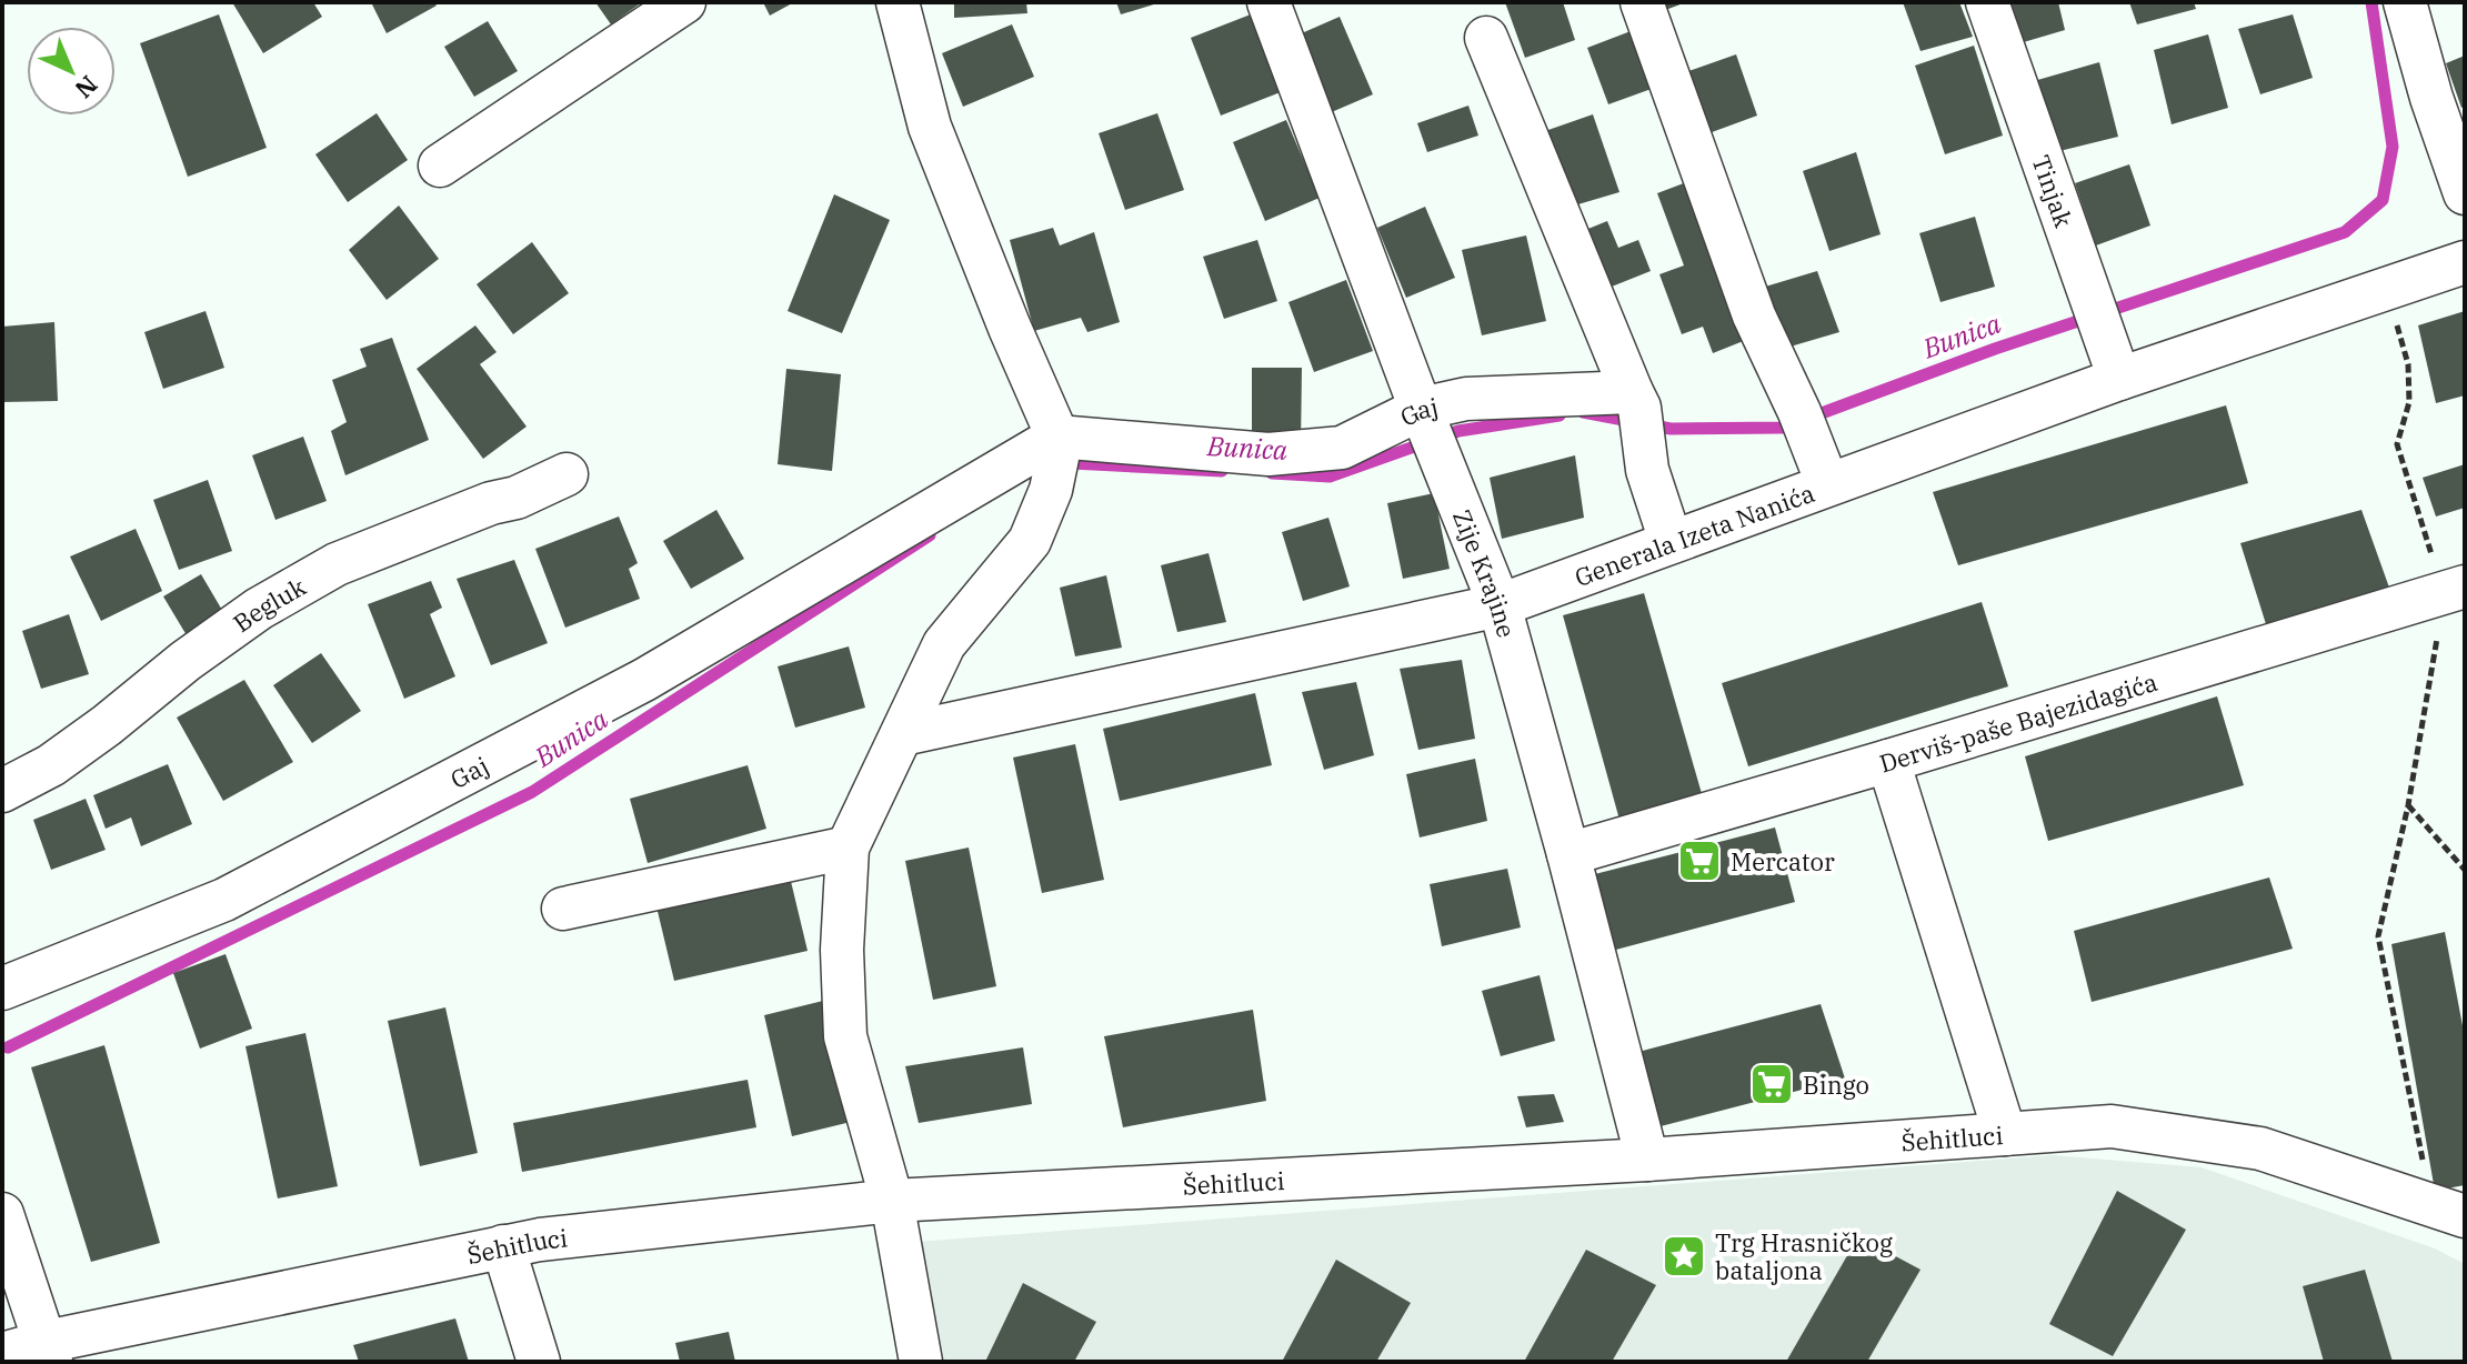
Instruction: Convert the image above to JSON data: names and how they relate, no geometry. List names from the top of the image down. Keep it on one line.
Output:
{"streets":{"street":["Tinjak","Gaj","Generala Izeta Nanića","Zije Krajine","Begluk","Derviš-paše Bajezidagića","Šehitluci"]},"crossings":[["Tinjak","Generala Izeta Nanića"],["Gaj","Zije Krajine"],["Generala Izeta Nanića","Zije Krajine"],["Zije Krajine","Derviš-paše Bajezidagića"],["Zije Krajine","Šehitluci"]],"water":["Bunica"],"places":{"supermarket":["Mercator","Bingo"],"place":["Trg Hrasničkog bataljona"]},"north":"bottom right"}
